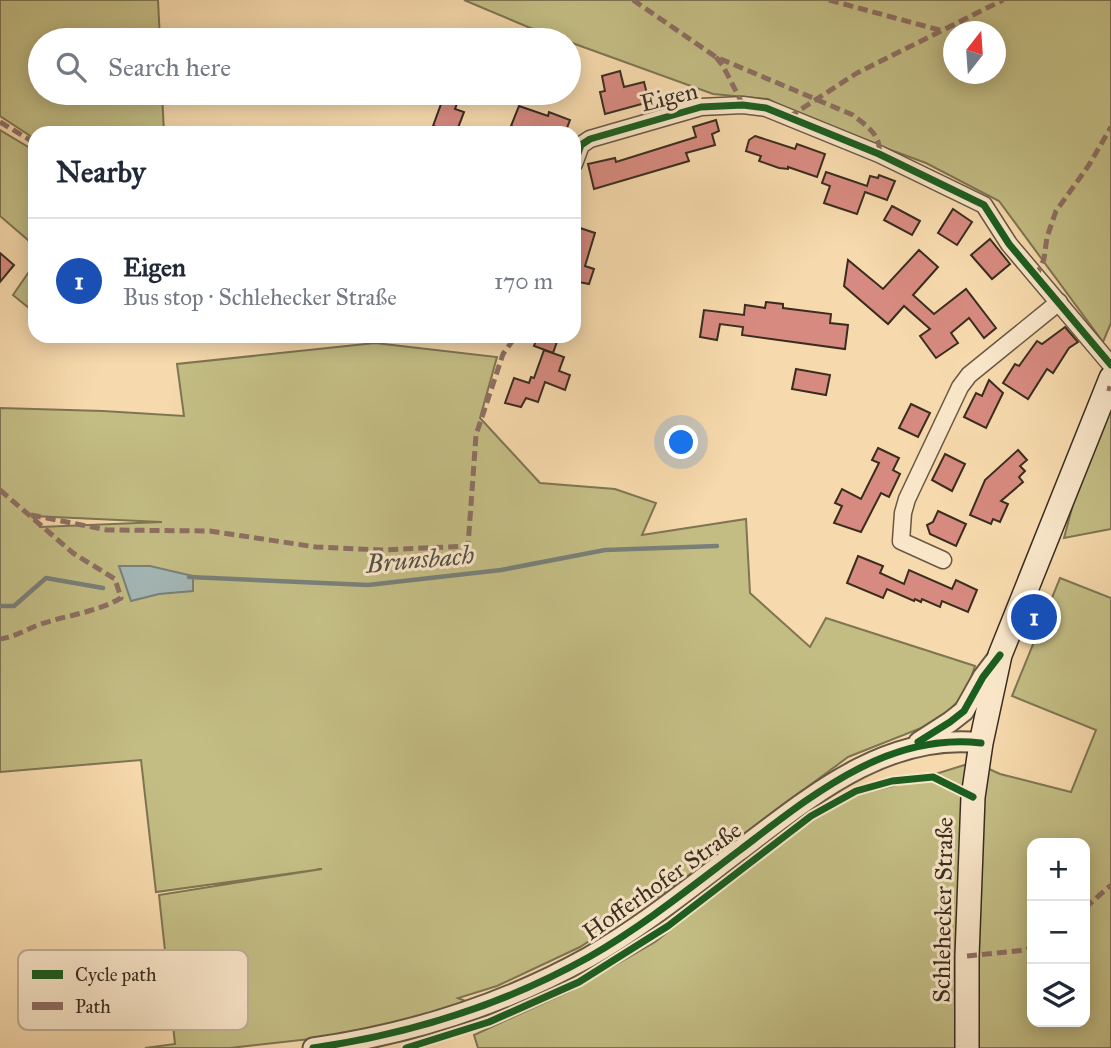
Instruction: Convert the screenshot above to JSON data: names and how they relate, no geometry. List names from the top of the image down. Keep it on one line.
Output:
{"streets":{"main road":["Schlehecker Straße"],"street":["Eigen","Hofferhofer Straße"]},"crossings":[["Hofferhofer Straße","Schlehecker Straße"]],"water":["Brunsbach"],"legend":["Cycle path","Path"],"north":"top","page":{"search":"Search here","heading":"Nearby","list":[{"mark":"1","name":"Eigen","note":"Bus stop · Schlehecker Straße","value":"170 m"}],"pins":"1","map_buttons":["+","−"]}}
